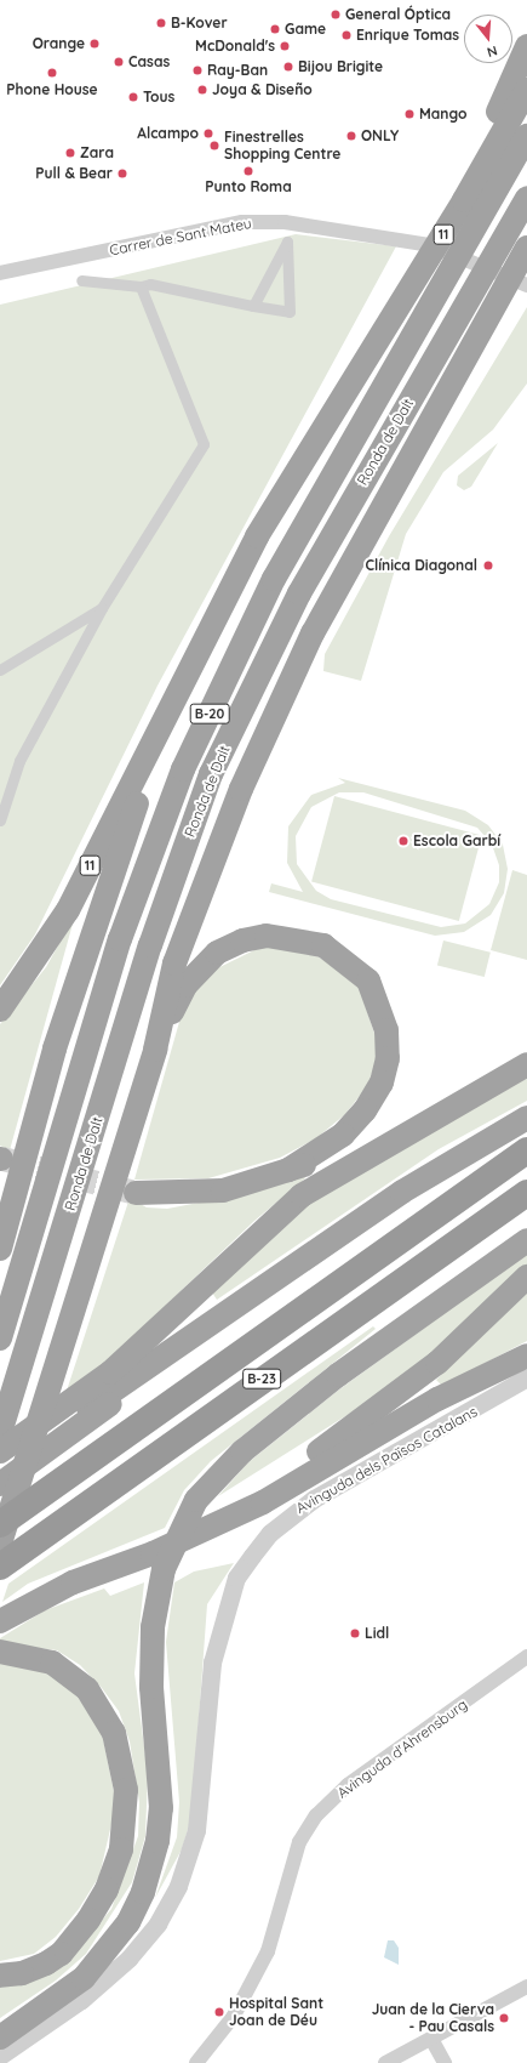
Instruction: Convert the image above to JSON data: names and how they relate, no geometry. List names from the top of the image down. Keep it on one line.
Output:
{"streets":{"highway":["11","Ronda de Dalt","B-20","B-23"],"street":["Carrer de Sant Mateu","Avinguda dels Països Catalans","Avinguda d'Ahrensburg"]},"places":["General Óptica","B-Kover","Game","Enrique Tomas","Orange","McDonald's","Casas","Bijou Brigite","Ray-Ban","Phone House","Joya & Diseño","Tous","Mango","Alcampo","ONLY","Finestrelles Shopping Centre","Zara","Punto Roma","Pull & Bear","Clínica Diagonal","Escola Garbí","Lidl","Hospital Sant Joan de Déu","Juan de la Cierva - Pau Casals"],"north":"bottom"}
